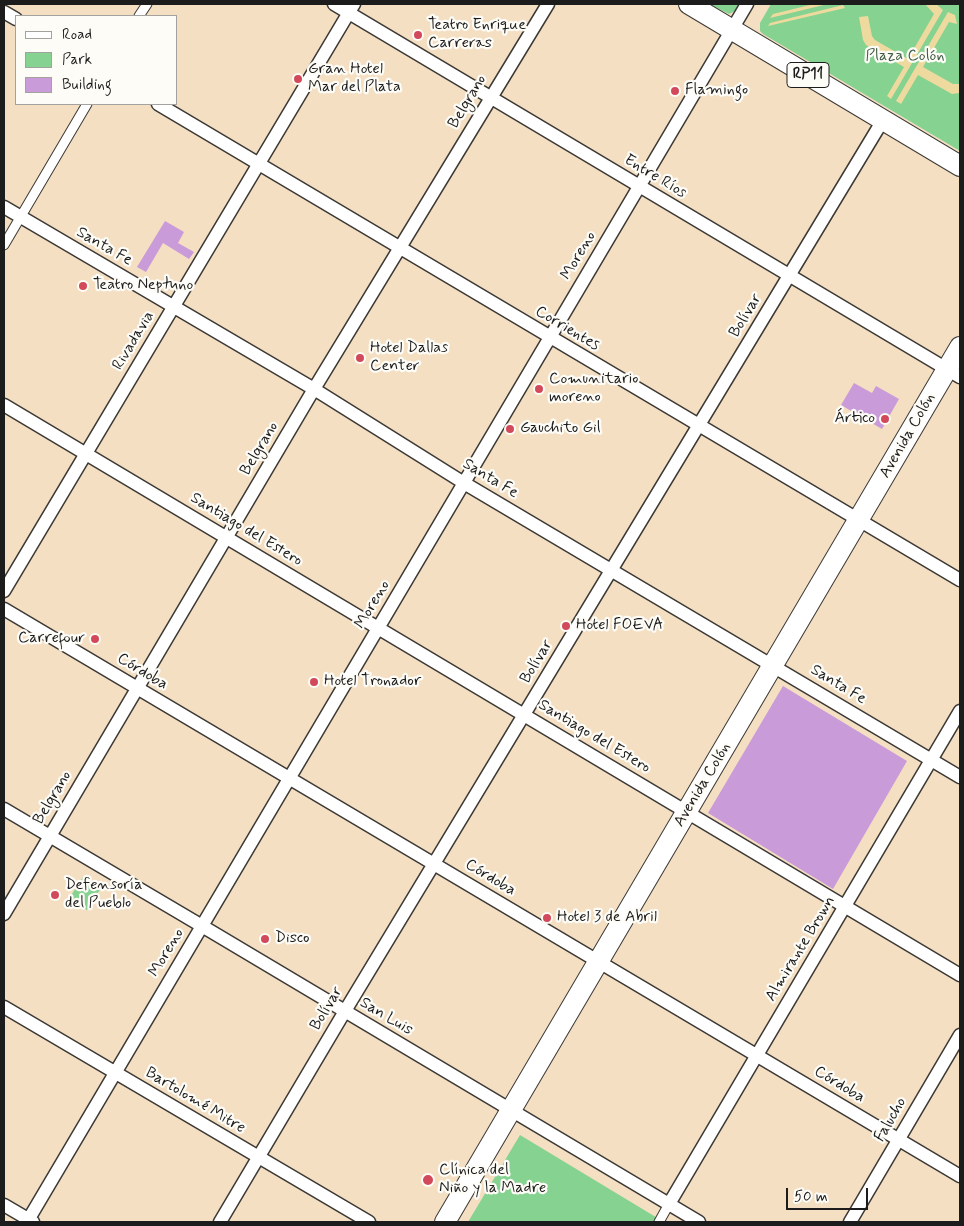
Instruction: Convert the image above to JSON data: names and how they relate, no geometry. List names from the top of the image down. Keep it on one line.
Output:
{"streets":{"main road":["RP11","Avenida Colón"],"street":["Belgrano","Entre Ríos","Santa Fe","Moreno","Bolívar","Corrientes","Rivadavia","Santiago del Estero","Córdoba","Almirante Brown","San Luis","Bartolomé Mitre","Falucho"]},"crossings":[["RP11","Moreno"],["RP11","Bolívar"],["Belgrano","Entre Ríos"],["Belgrano","Santa Fe"],["Belgrano","Corrientes"],["Belgrano","Santiago del Estero"],["Belgrano","Córdoba"],["Belgrano","San Luis"],["Entre Ríos","Moreno"],["Entre Ríos","Bolívar"],["Entre Ríos","Rivadavia"],["Entre Ríos","Avenida Colón"],["Santa Fe","Moreno"],["Santa Fe","Bolívar"],["Santa Fe","Rivadavia"],["Santa Fe","Avenida Colón"],["Santa Fe","Almirante Brown"],["Moreno","Corrientes"],["Moreno","Santiago del Estero"],["Moreno","Córdoba"],["Moreno","San Luis"],["Moreno","Bartolomé Mitre"],["Bolívar","Corrientes"],["Bolívar","Santiago del Estero"],["Bolívar","Córdoba"],["Bolívar","San Luis"],["Bolívar","Bartolomé Mitre"],["Corrientes","Rivadavia"],["Corrientes","Avenida Colón"],["Rivadavia","Santiago del Estero"],["Avenida Colón","Santiago del Estero"],["Avenida Colón","Córdoba"],["Avenida Colón","San Luis"],["Santiago del Estero","Almirante Brown"],["Córdoba","Almirante Brown"],["Córdoba","Falucho"],["Almirante Brown","San Luis"]],"parks":["Plaza Colón"],"places":["Teatro Enrique Carreras","Gran Hotel Mar del Plata","Flamingo","Teatro Neptuno","Hotel Dallas Center","Comunitario moreno","Ártico","Gauchito Gil","Hotel FOEVA","Carrefour","Hotel Tronador","Defensoría del Pueblo","Hotel 3 de Abril","Disco","Clínica del Niño y la Madre"],"legend":["Road","Park","Building"],"scale_bar":"50 m"}
